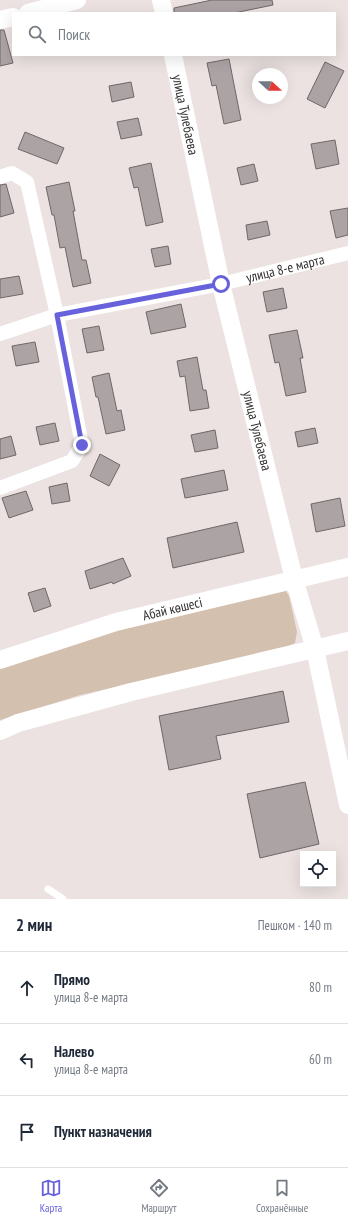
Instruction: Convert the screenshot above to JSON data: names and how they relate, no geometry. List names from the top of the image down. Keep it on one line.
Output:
{"streets":{"street":["улица Тулебаева","улица 8-е марта","Абай көшесі"]},"crossings":[["улица Тулебаева","улица 8-е марта"],["улица Тулебаева","Абай көшесі"]],"north":"right","page":{"search":"Поиск","heading":["2 мин","Пешком · 140 m"],"list":[["Прямо","улица 8-е марта","80 m"],["Налево","улица 8-е марта","60 m"],"Пункт назначения"],"nav":["Карта","Маршрут","Сохранённые"]}}
